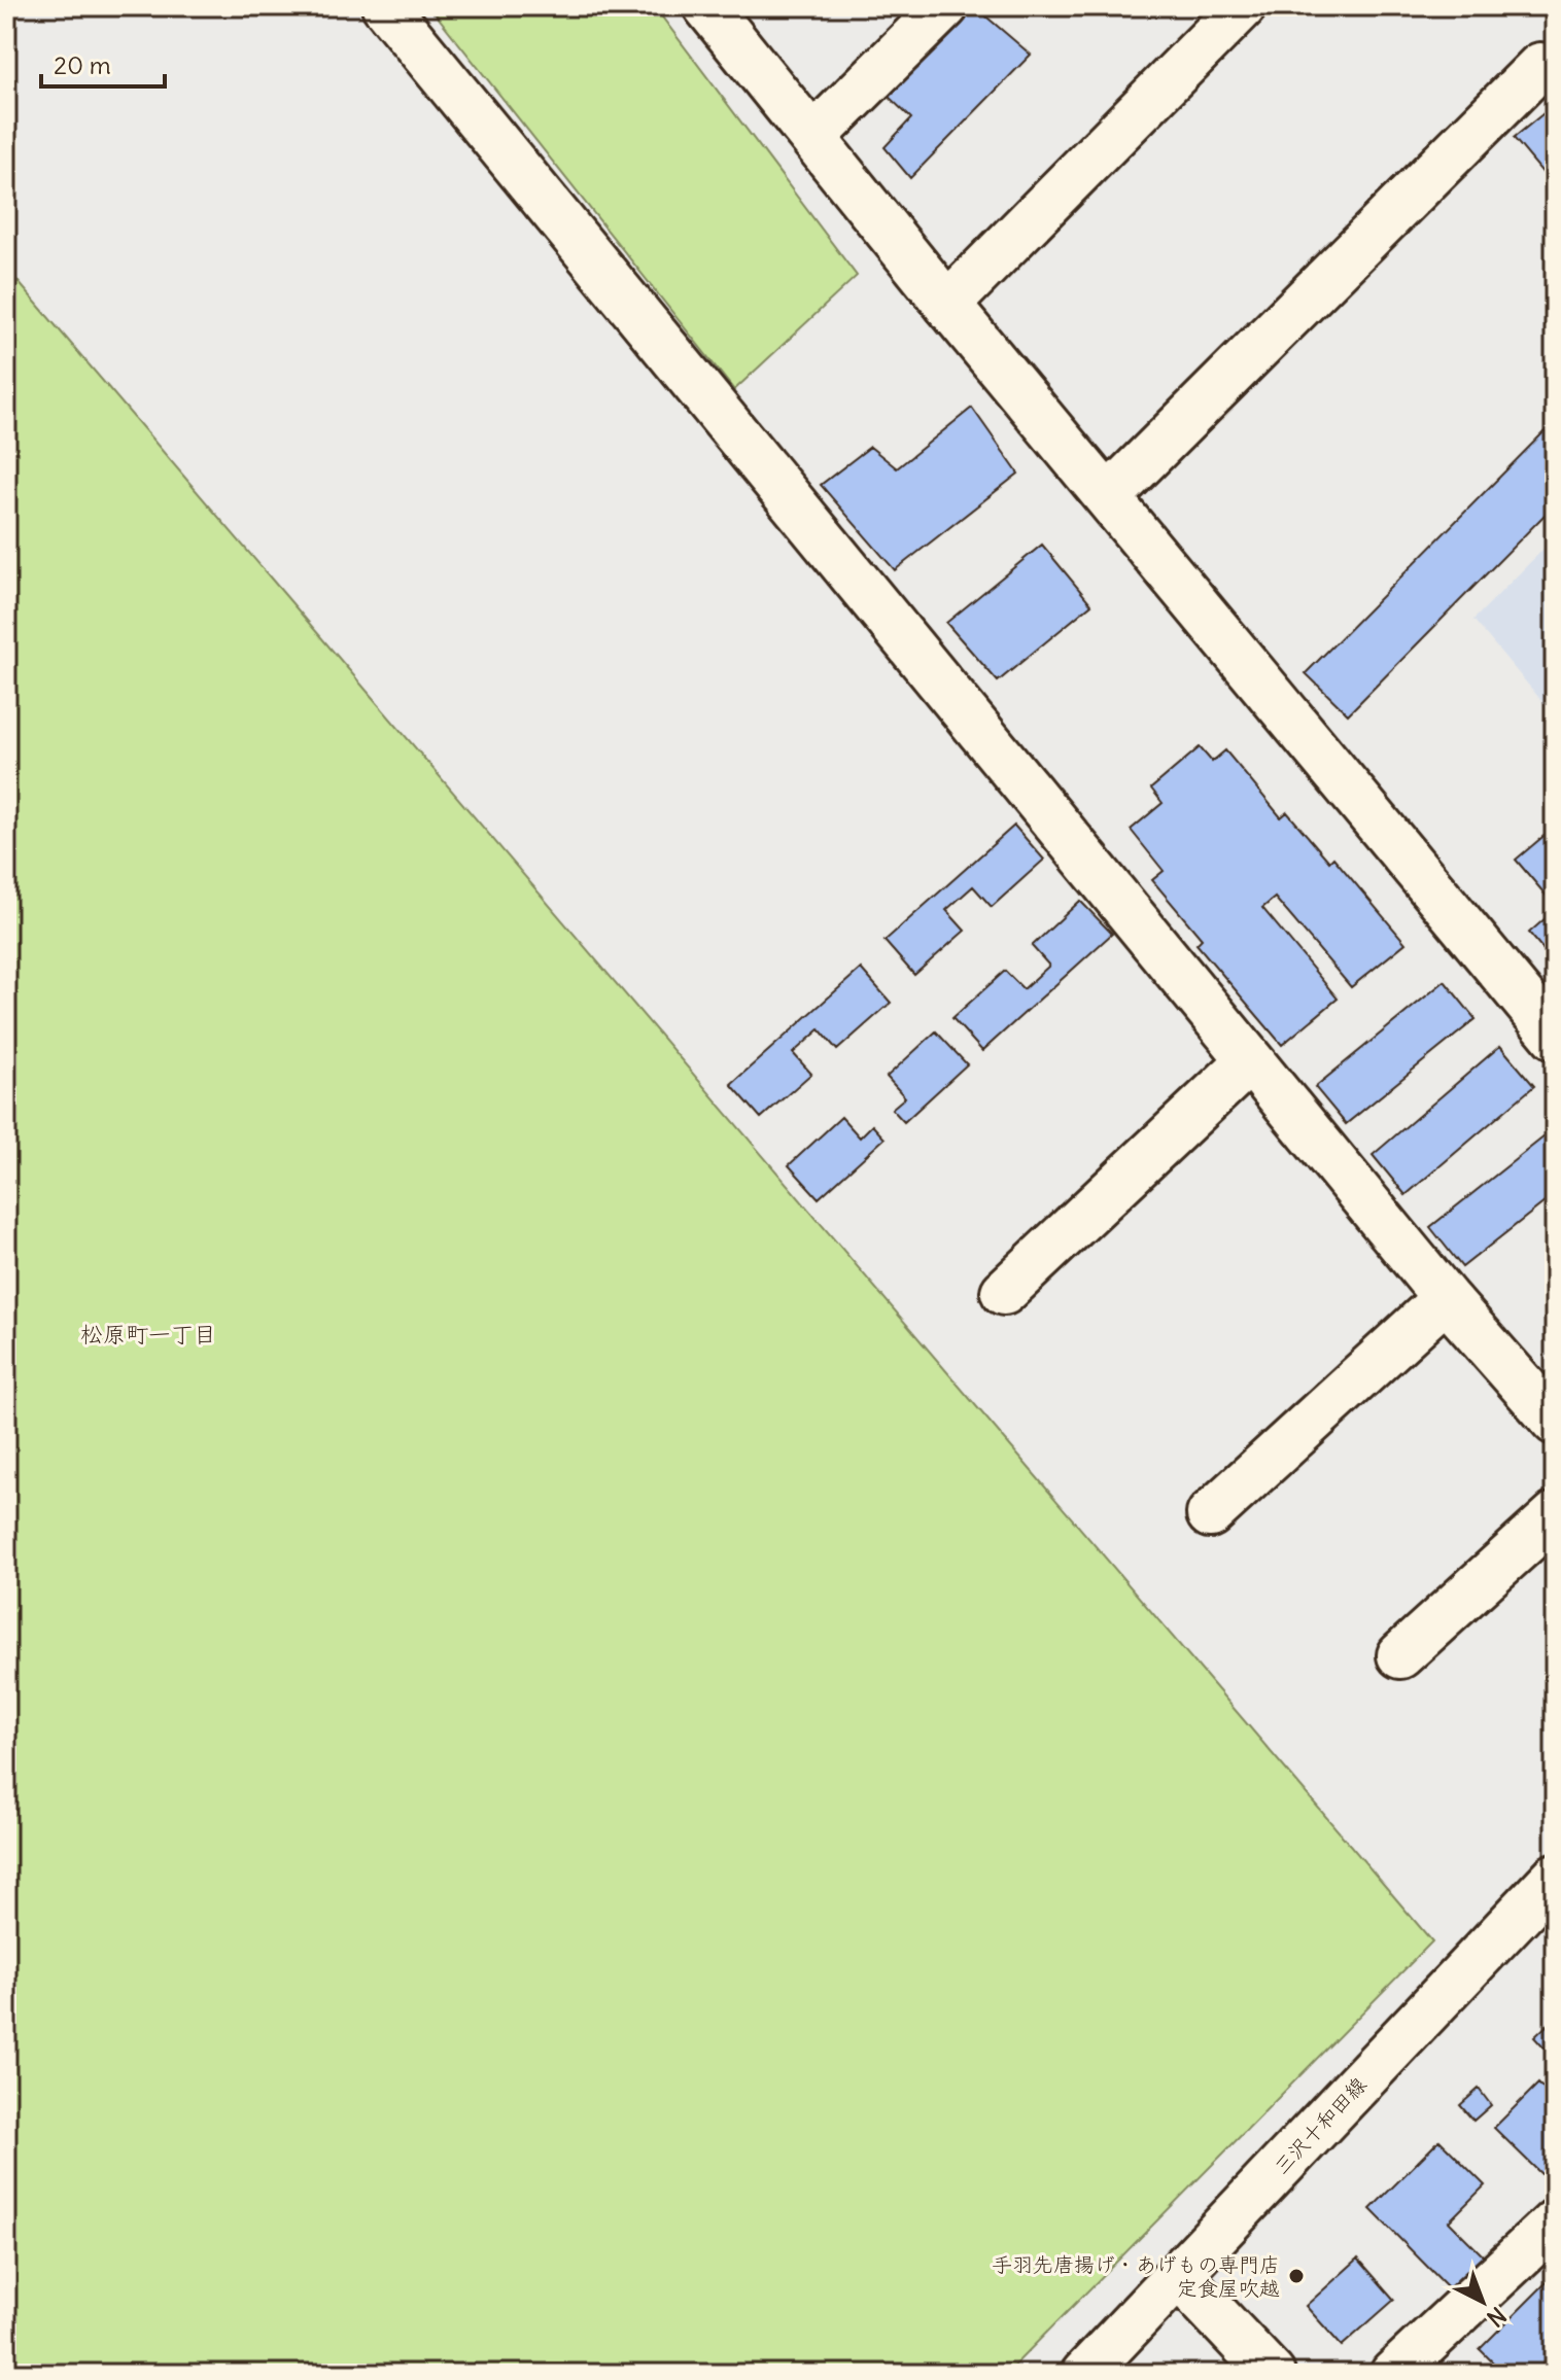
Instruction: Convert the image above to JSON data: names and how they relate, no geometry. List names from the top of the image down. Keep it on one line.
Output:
{"streets":{"street":["三沢十和田線"]},"districts":["松原町一丁目"],"places":["手羽先唐揚げ・あげもの専門店 定食屋吹越"],"scale_bar":"20 m","north":"bottom right"}
